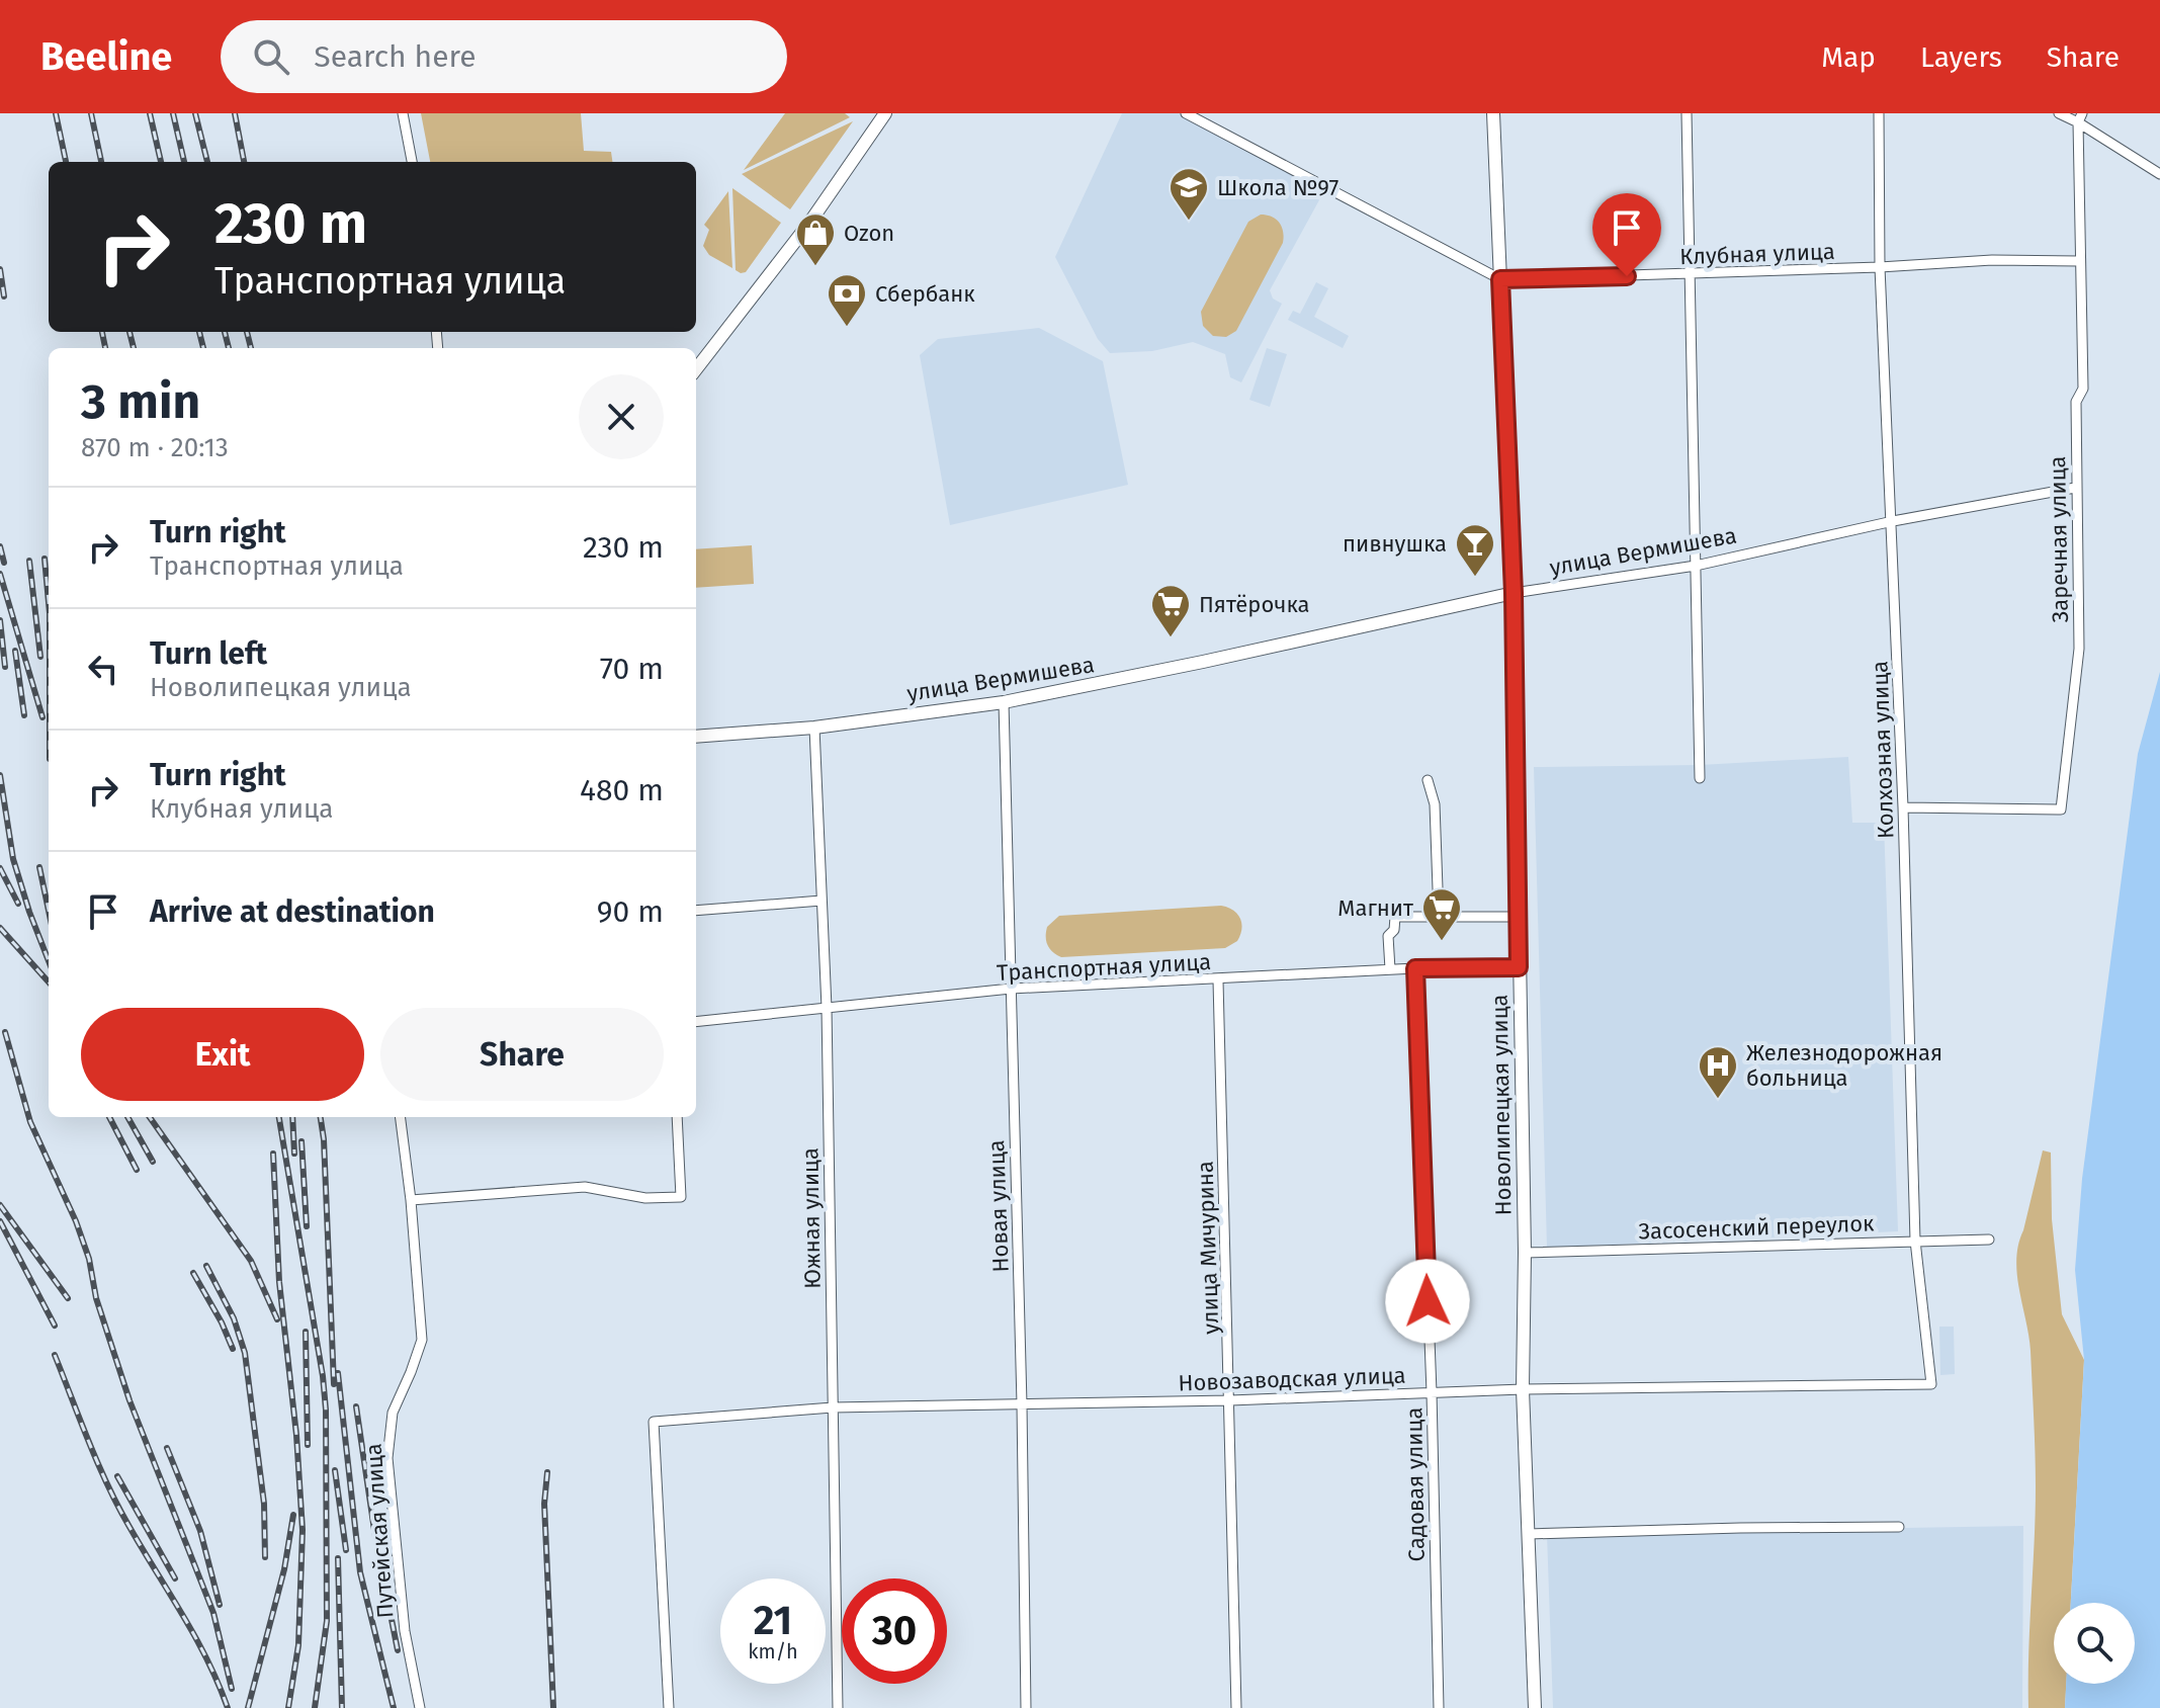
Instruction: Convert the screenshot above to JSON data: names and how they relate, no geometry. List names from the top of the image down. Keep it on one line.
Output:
{"streets":{"street":["Клубная улица","Заречная улица","улица Вермишева","Колхозная улица","Транспортная улица","Новолипецкая улица","Новая улица","Южная улица","Засосенский переулок","улица Мичурина","Новозаводская улица","Садовая улица","Путейская улица"]},"crossings":[["Клубная улица","Заречная улица"],["Клубная улица","Колхозная улица"],["Клубная улица","Новолипецкая улица"],["Заречная улица","улица Вермишева"],["Заречная улица","Колхозная улица"],["улица Вермишева","Колхозная улица"],["улица Вермишева","Новолипецкая улица"],["улица Вермишева","Новая улица"],["улица Вермишева","Южная улица"],["Колхозная улица","Засосенский переулок"],["Колхозная улица","Новозаводская улица"],["Транспортная улица","Новолипецкая улица"],["Транспортная улица","Новая улица"],["Транспортная улица","Южная улица"],["Транспортная улица","улица Мичурина"],["Транспортная улица","Садовая улица"],["Новолипецкая улица","Засосенский переулок"],["Новолипецкая улица","Новозаводская улица"],["Новая улица","Новозаводская улица"],["Южная улица","Новозаводская улица"],["улица Мичурина","Новозаводская улица"],["Новозаводская улица","Садовая улица"]],"places":{"school or university":["Школа №97"],"shop":["Ozon"],"bank":["Сбербанк"],"bar":["пивнушка"],"supermarket":["Пятёрочка","Магнит"],"hospital":["Железнодорожная больница"]},"page":{"header":"Beeline","search":"Search here","nav":["Map","Layers","Share"],"turn":["230 m","Транспортная улица"],"heading":["3 min","870 m · 20:13"],"list":[{"name":"Turn right","note":"Транспортная улица","value":"230 m"},{"name":"Turn left","note":"Новолипецкая улица","value":"70 m"},{"name":"Turn right","note":"Клубная улица","value":"480 m"},{"name":"Arrive at destination","value":"90 m"}],"buttons":["Exit","Share"],"speed":"21 km/h","limit":"30"}}
